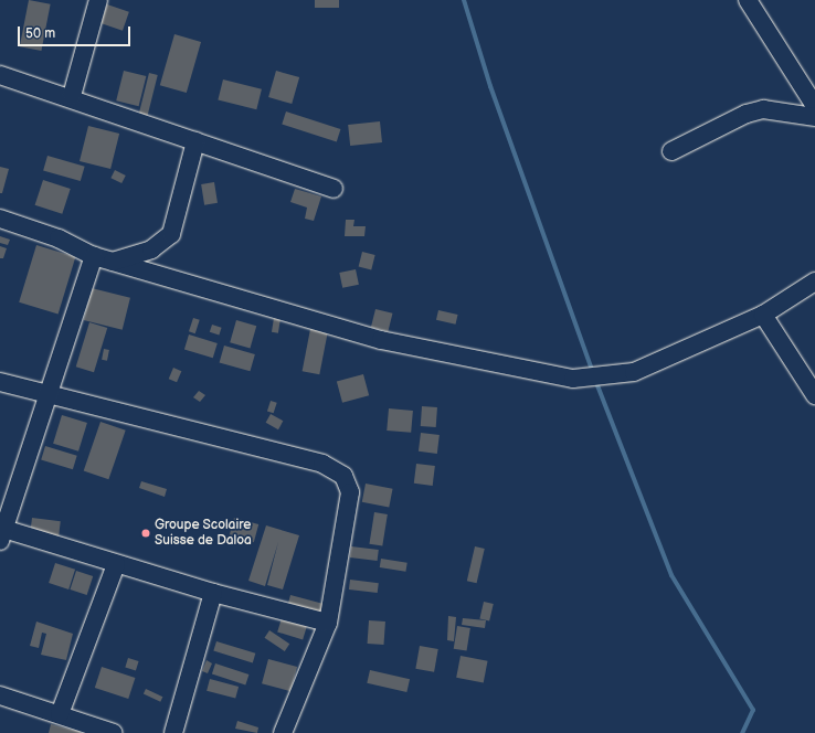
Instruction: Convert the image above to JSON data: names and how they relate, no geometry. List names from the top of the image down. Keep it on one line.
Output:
{"places":["Groupe Scolaire Suisse de Daloa"],"scale_bar":"50 m"}
